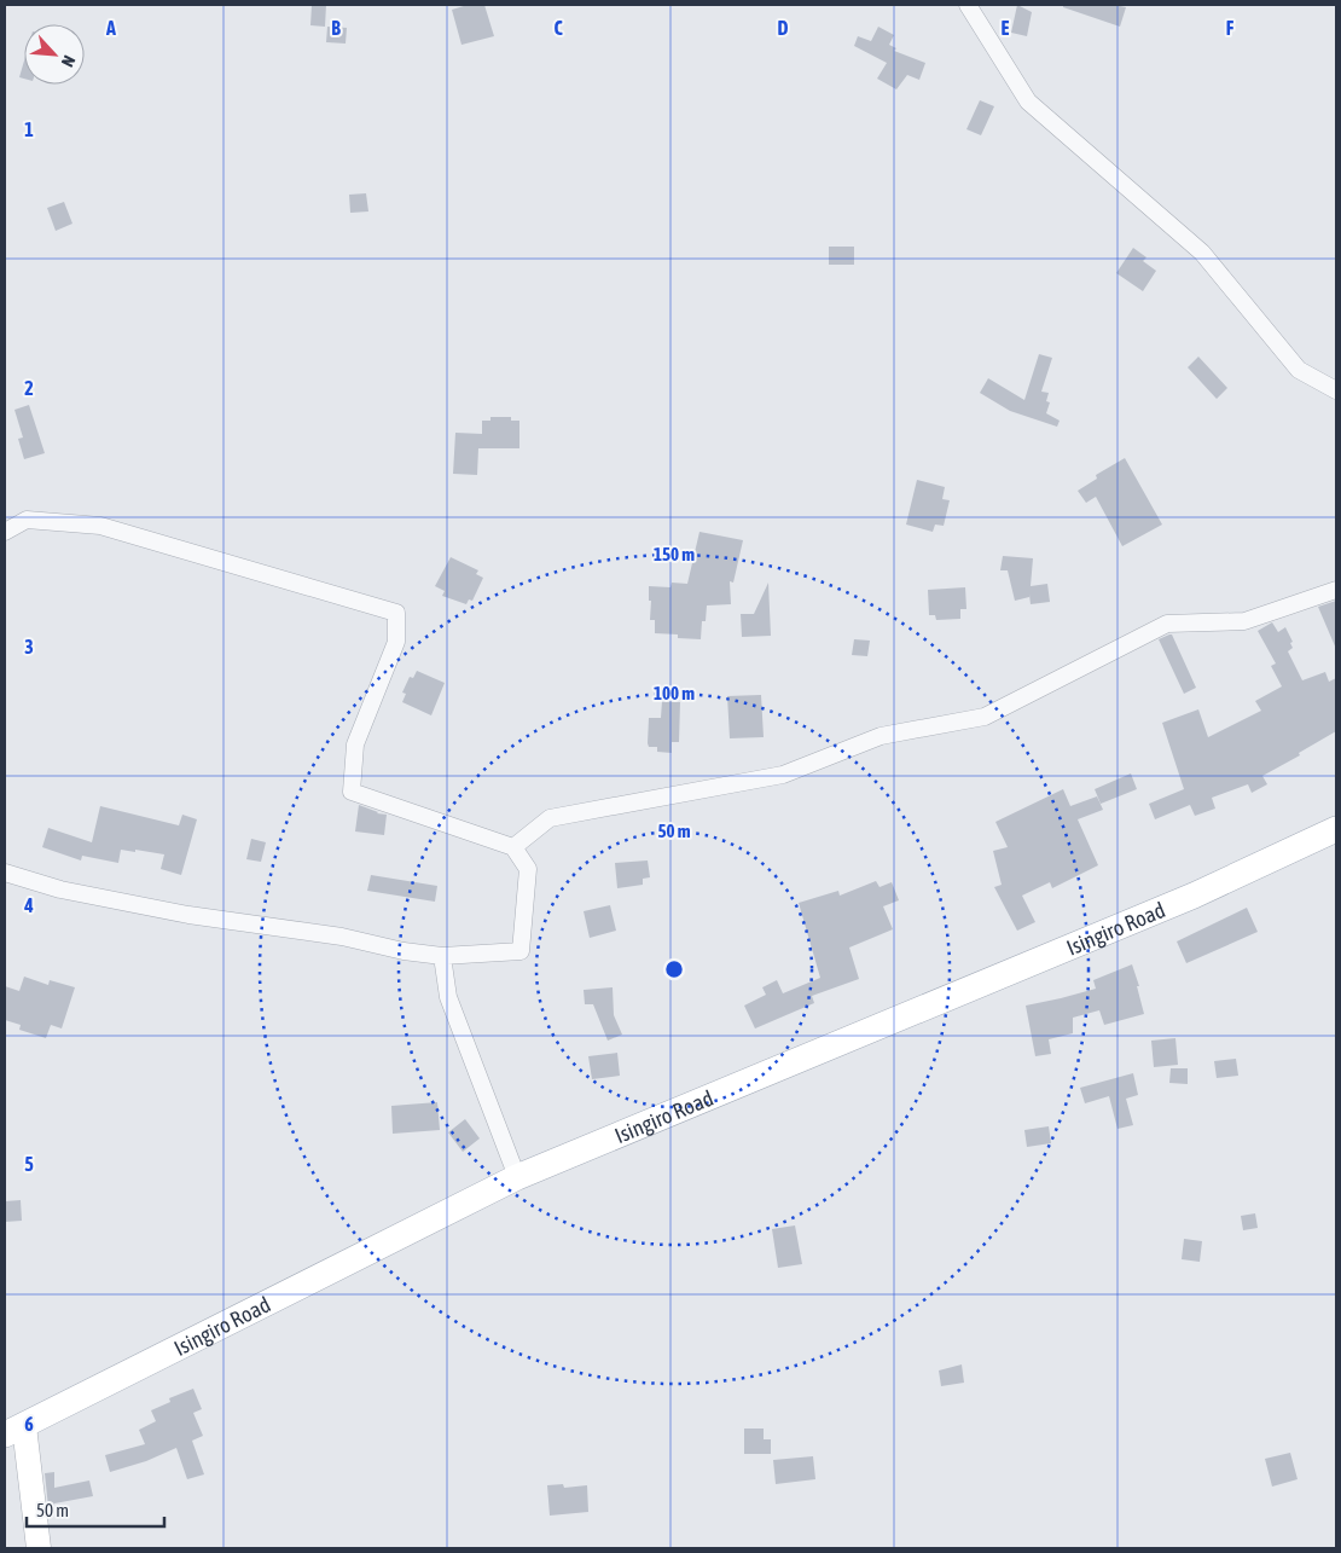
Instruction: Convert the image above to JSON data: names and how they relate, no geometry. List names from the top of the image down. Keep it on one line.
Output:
{"streets":{"main road":["Isingiro Road"]},"scale_bar":"50 m","north":"bottom right","grid":{"columns":["A","B","C","D","E","F"],"rows":["1","2","3","4","5","6"]},"rings":["150 m","100 m","50 m"]}
